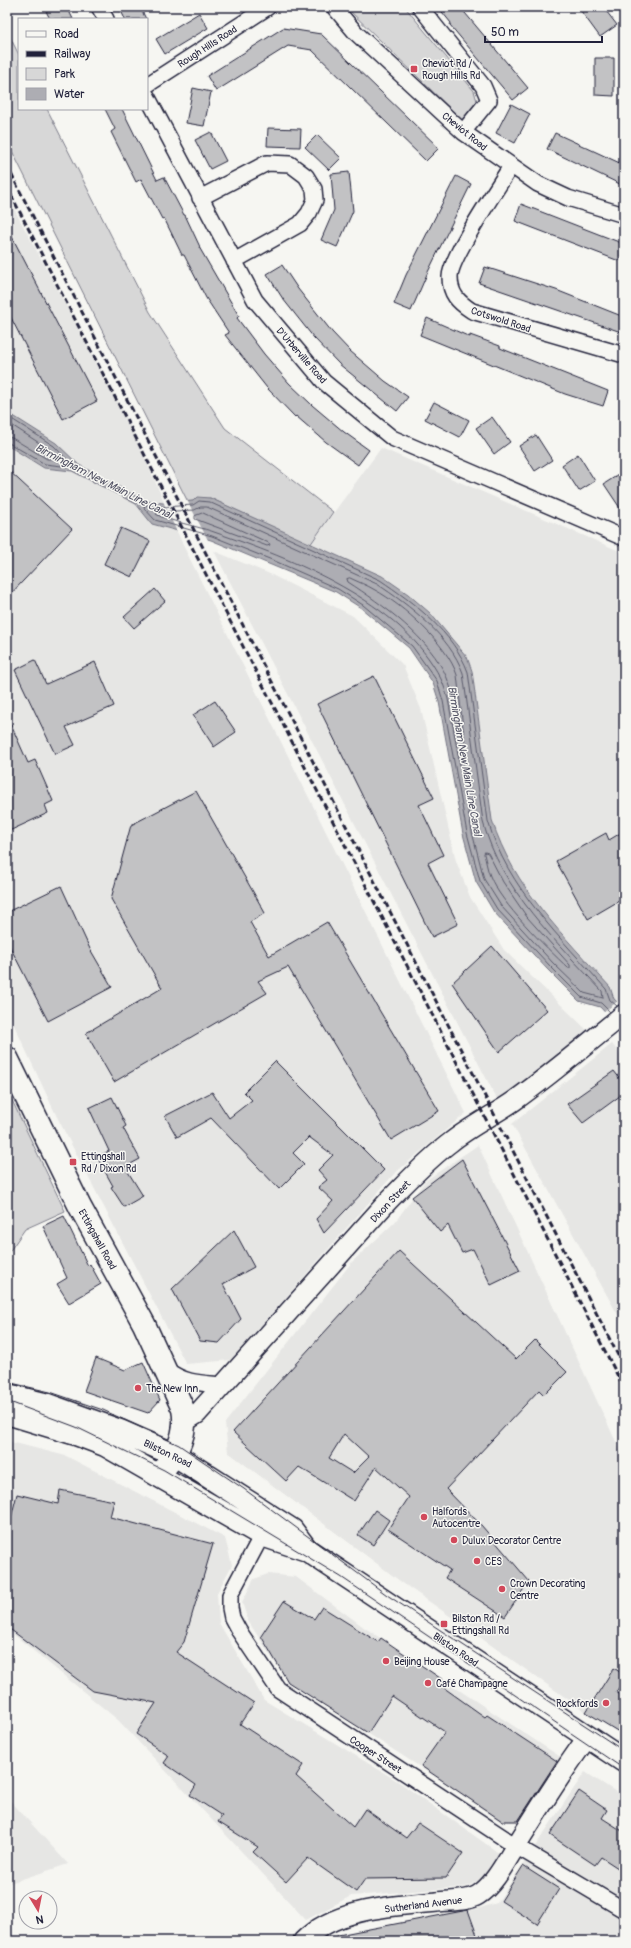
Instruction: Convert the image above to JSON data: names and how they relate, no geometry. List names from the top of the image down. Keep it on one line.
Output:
{"streets":{"main road":["Ettingshall Road","Bilston Road"],"street":["Rough Hills Road","Cheviot Road","Cotswold Road","D'Urberville Road","Dixon Street","Cooper Street","Sutherland Avenue"]},"crossings":[["Cheviot Road","Cotswold Road"],["Dixon Street","Ettingshall Road"],["Bilston Road","Cooper Street"],["Bilston Road","Sutherland Avenue"],["Cooper Street","Sutherland Avenue"]],"water":["Birmingham New Main Line Canal"],"places":{"transit":["Cheviot Rd / Rough Hills Rd","Ettingshall Rd / Dixon Rd","Bilston Rd / Ettingshall Rd"],"other":["The New Inn","Halfords Autocentre","Dulux Decorator Centre","CES","Crown Decorating Centre","Beijing House","Café Champagne","Rockfords"]},"legend":["Road","Railway","Park","Water"],"scale_bar":"50 m","north":"bottom"}
